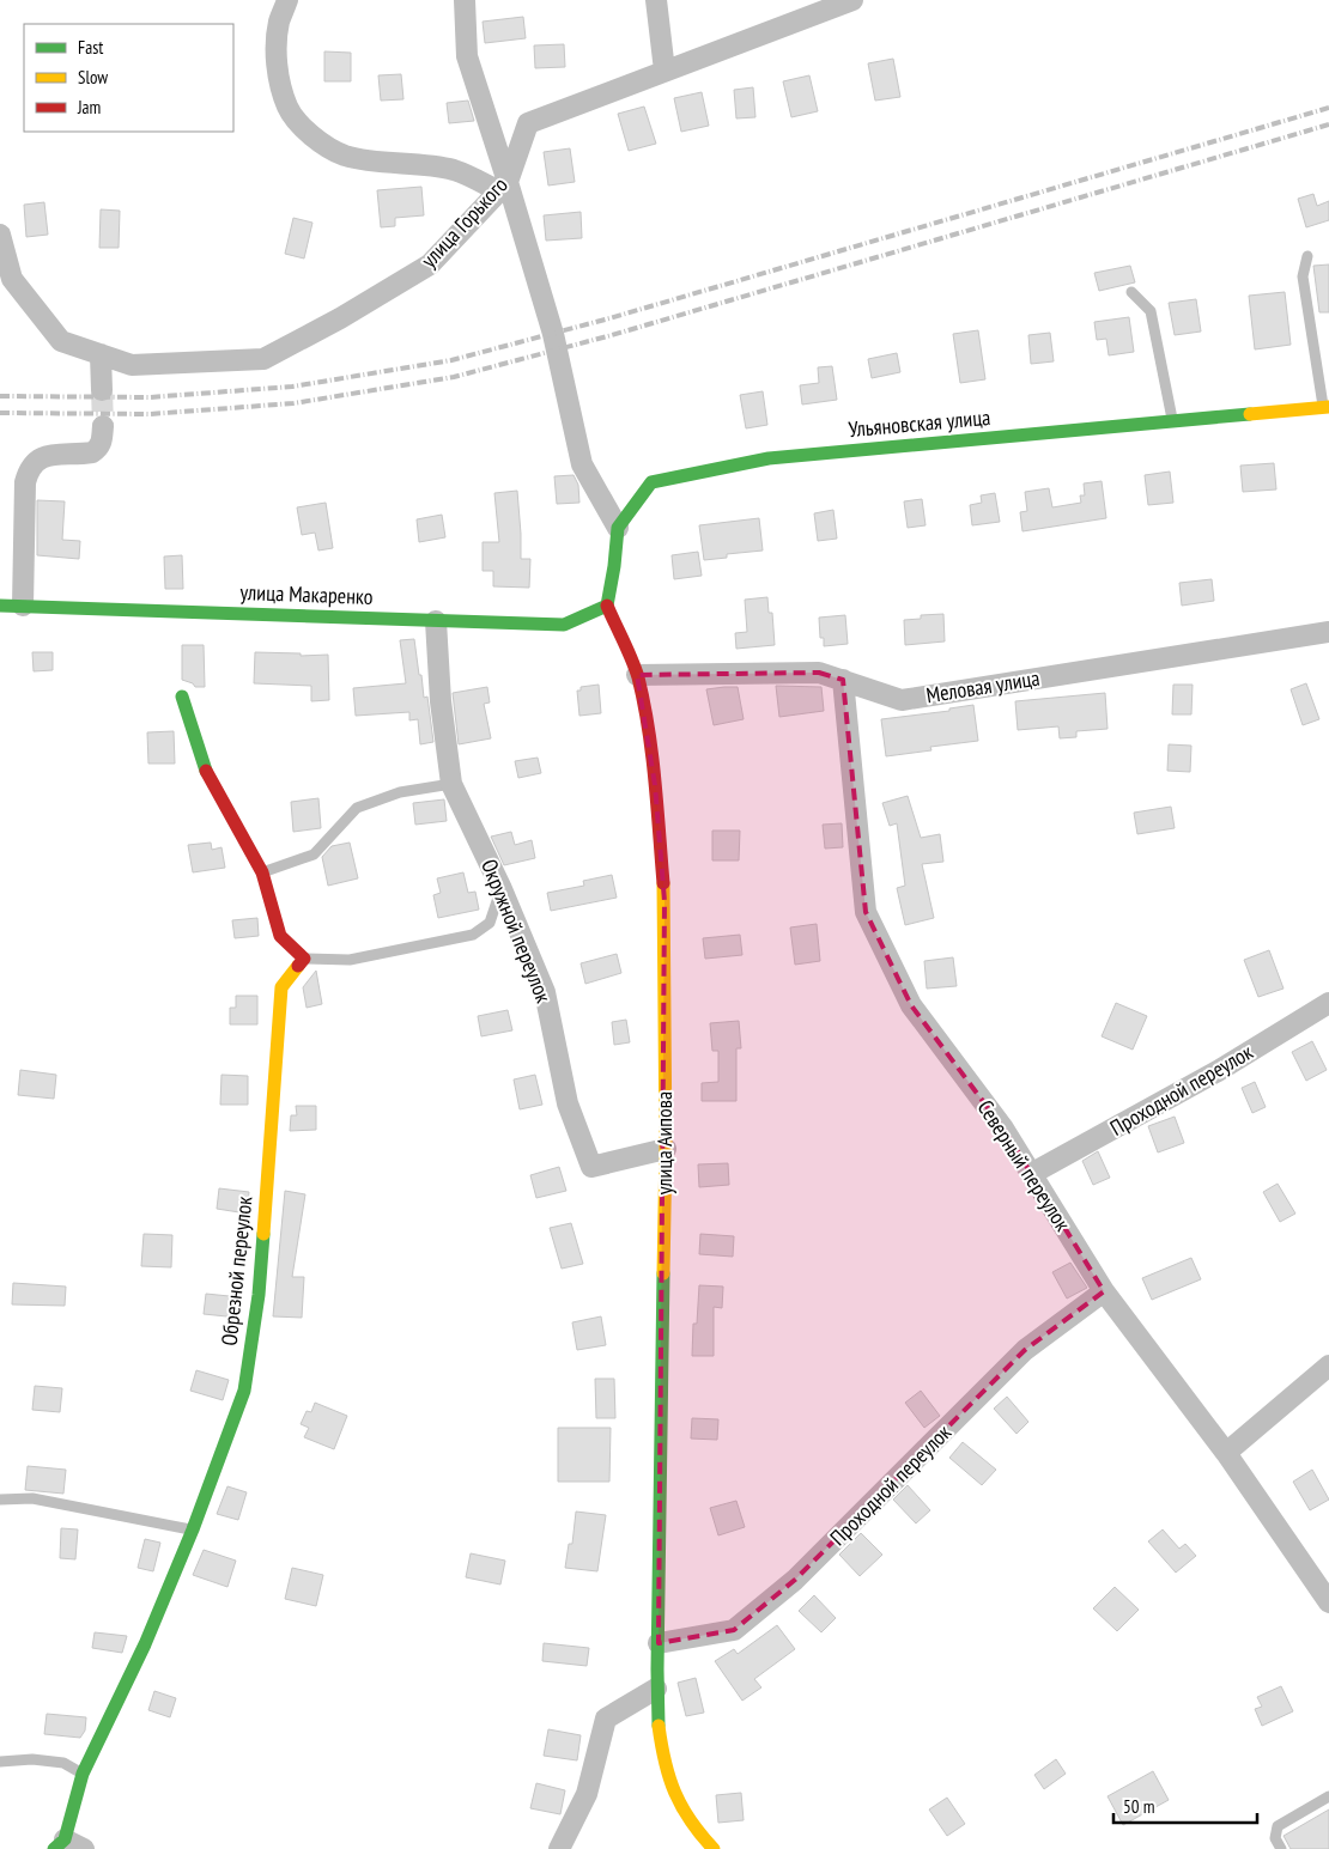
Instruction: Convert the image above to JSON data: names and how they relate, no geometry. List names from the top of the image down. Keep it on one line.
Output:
{"streets":{"street":["улица Горького","Ульяновская улица","улица Макаренко","Меловая улица","Окружной переулок","Проходной переулок","улица Аипова","Северный переулок","Обрезной переулок"]},"crossings":[["улица Макаренко","Окружной переулок"],["улица Макаренко","улица Аипова"],["Меловая улица","улица Аипова"],["Меловая улица","Северный переулок"],["Окружной переулок","улица Аипова"],["Проходной переулок","улица Аипова"],["Проходной переулок","Северный переулок"]],"legend":["Fast","Slow","Jam"],"scale_bar":"50 m"}
